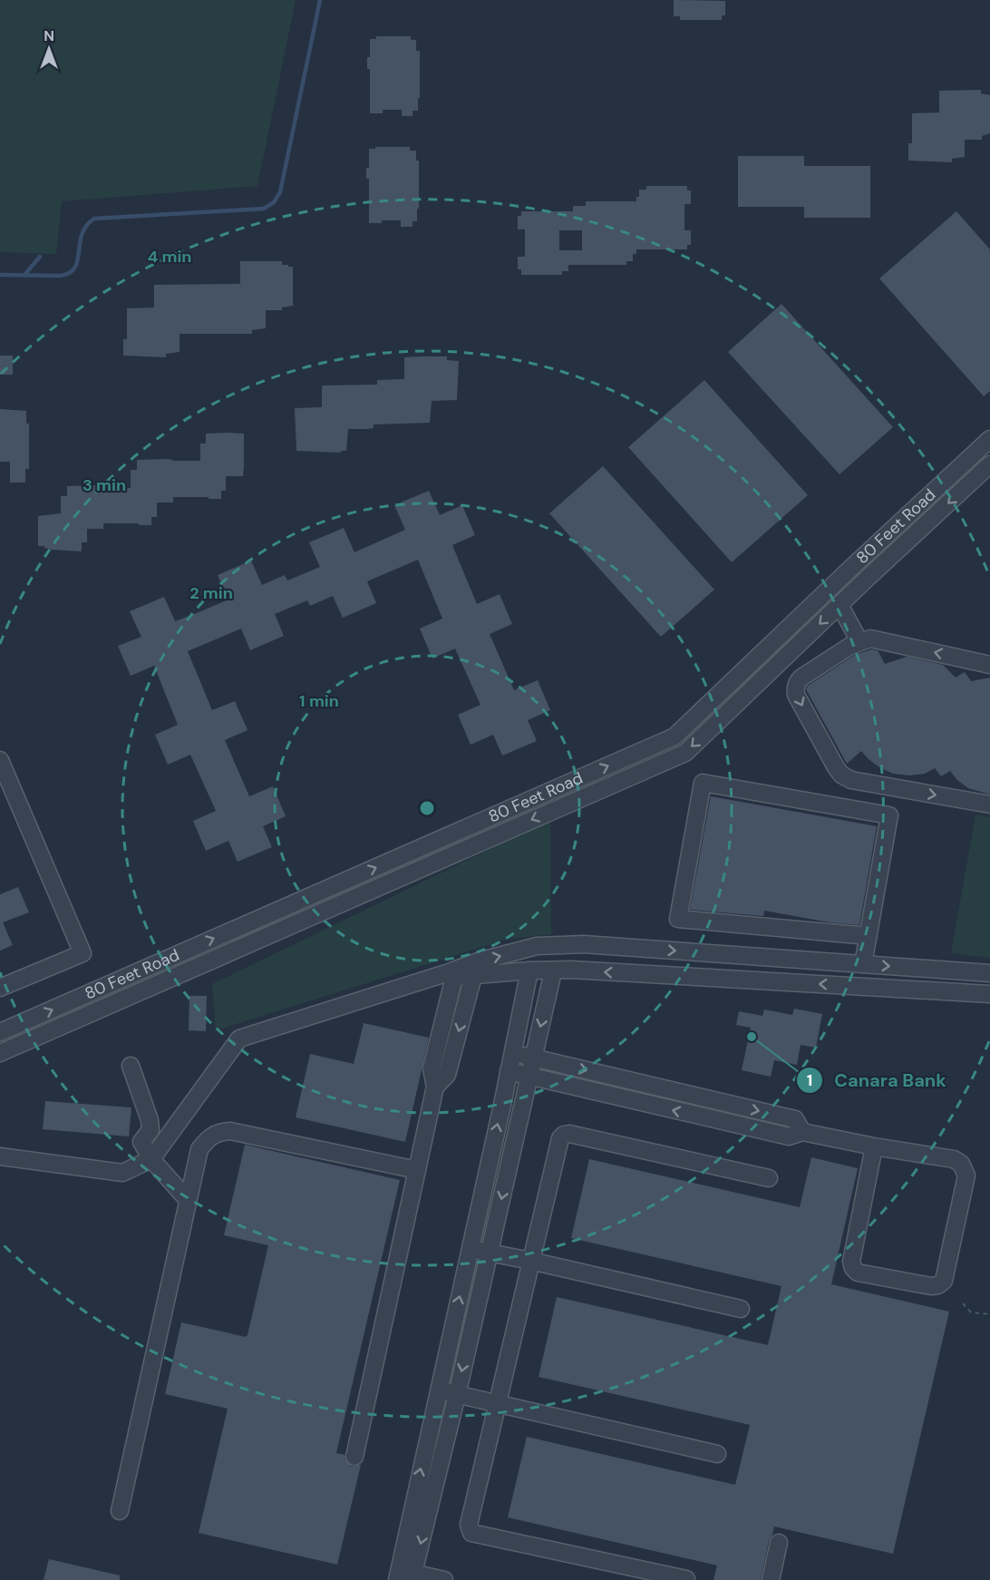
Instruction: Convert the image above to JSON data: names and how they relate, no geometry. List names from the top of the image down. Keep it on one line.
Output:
{"streets":{"street":["80 Feet Road"]},"places":["Canara Bank"],"north":"top","rings":["4 min","3 min","2 min","1 min"]}
